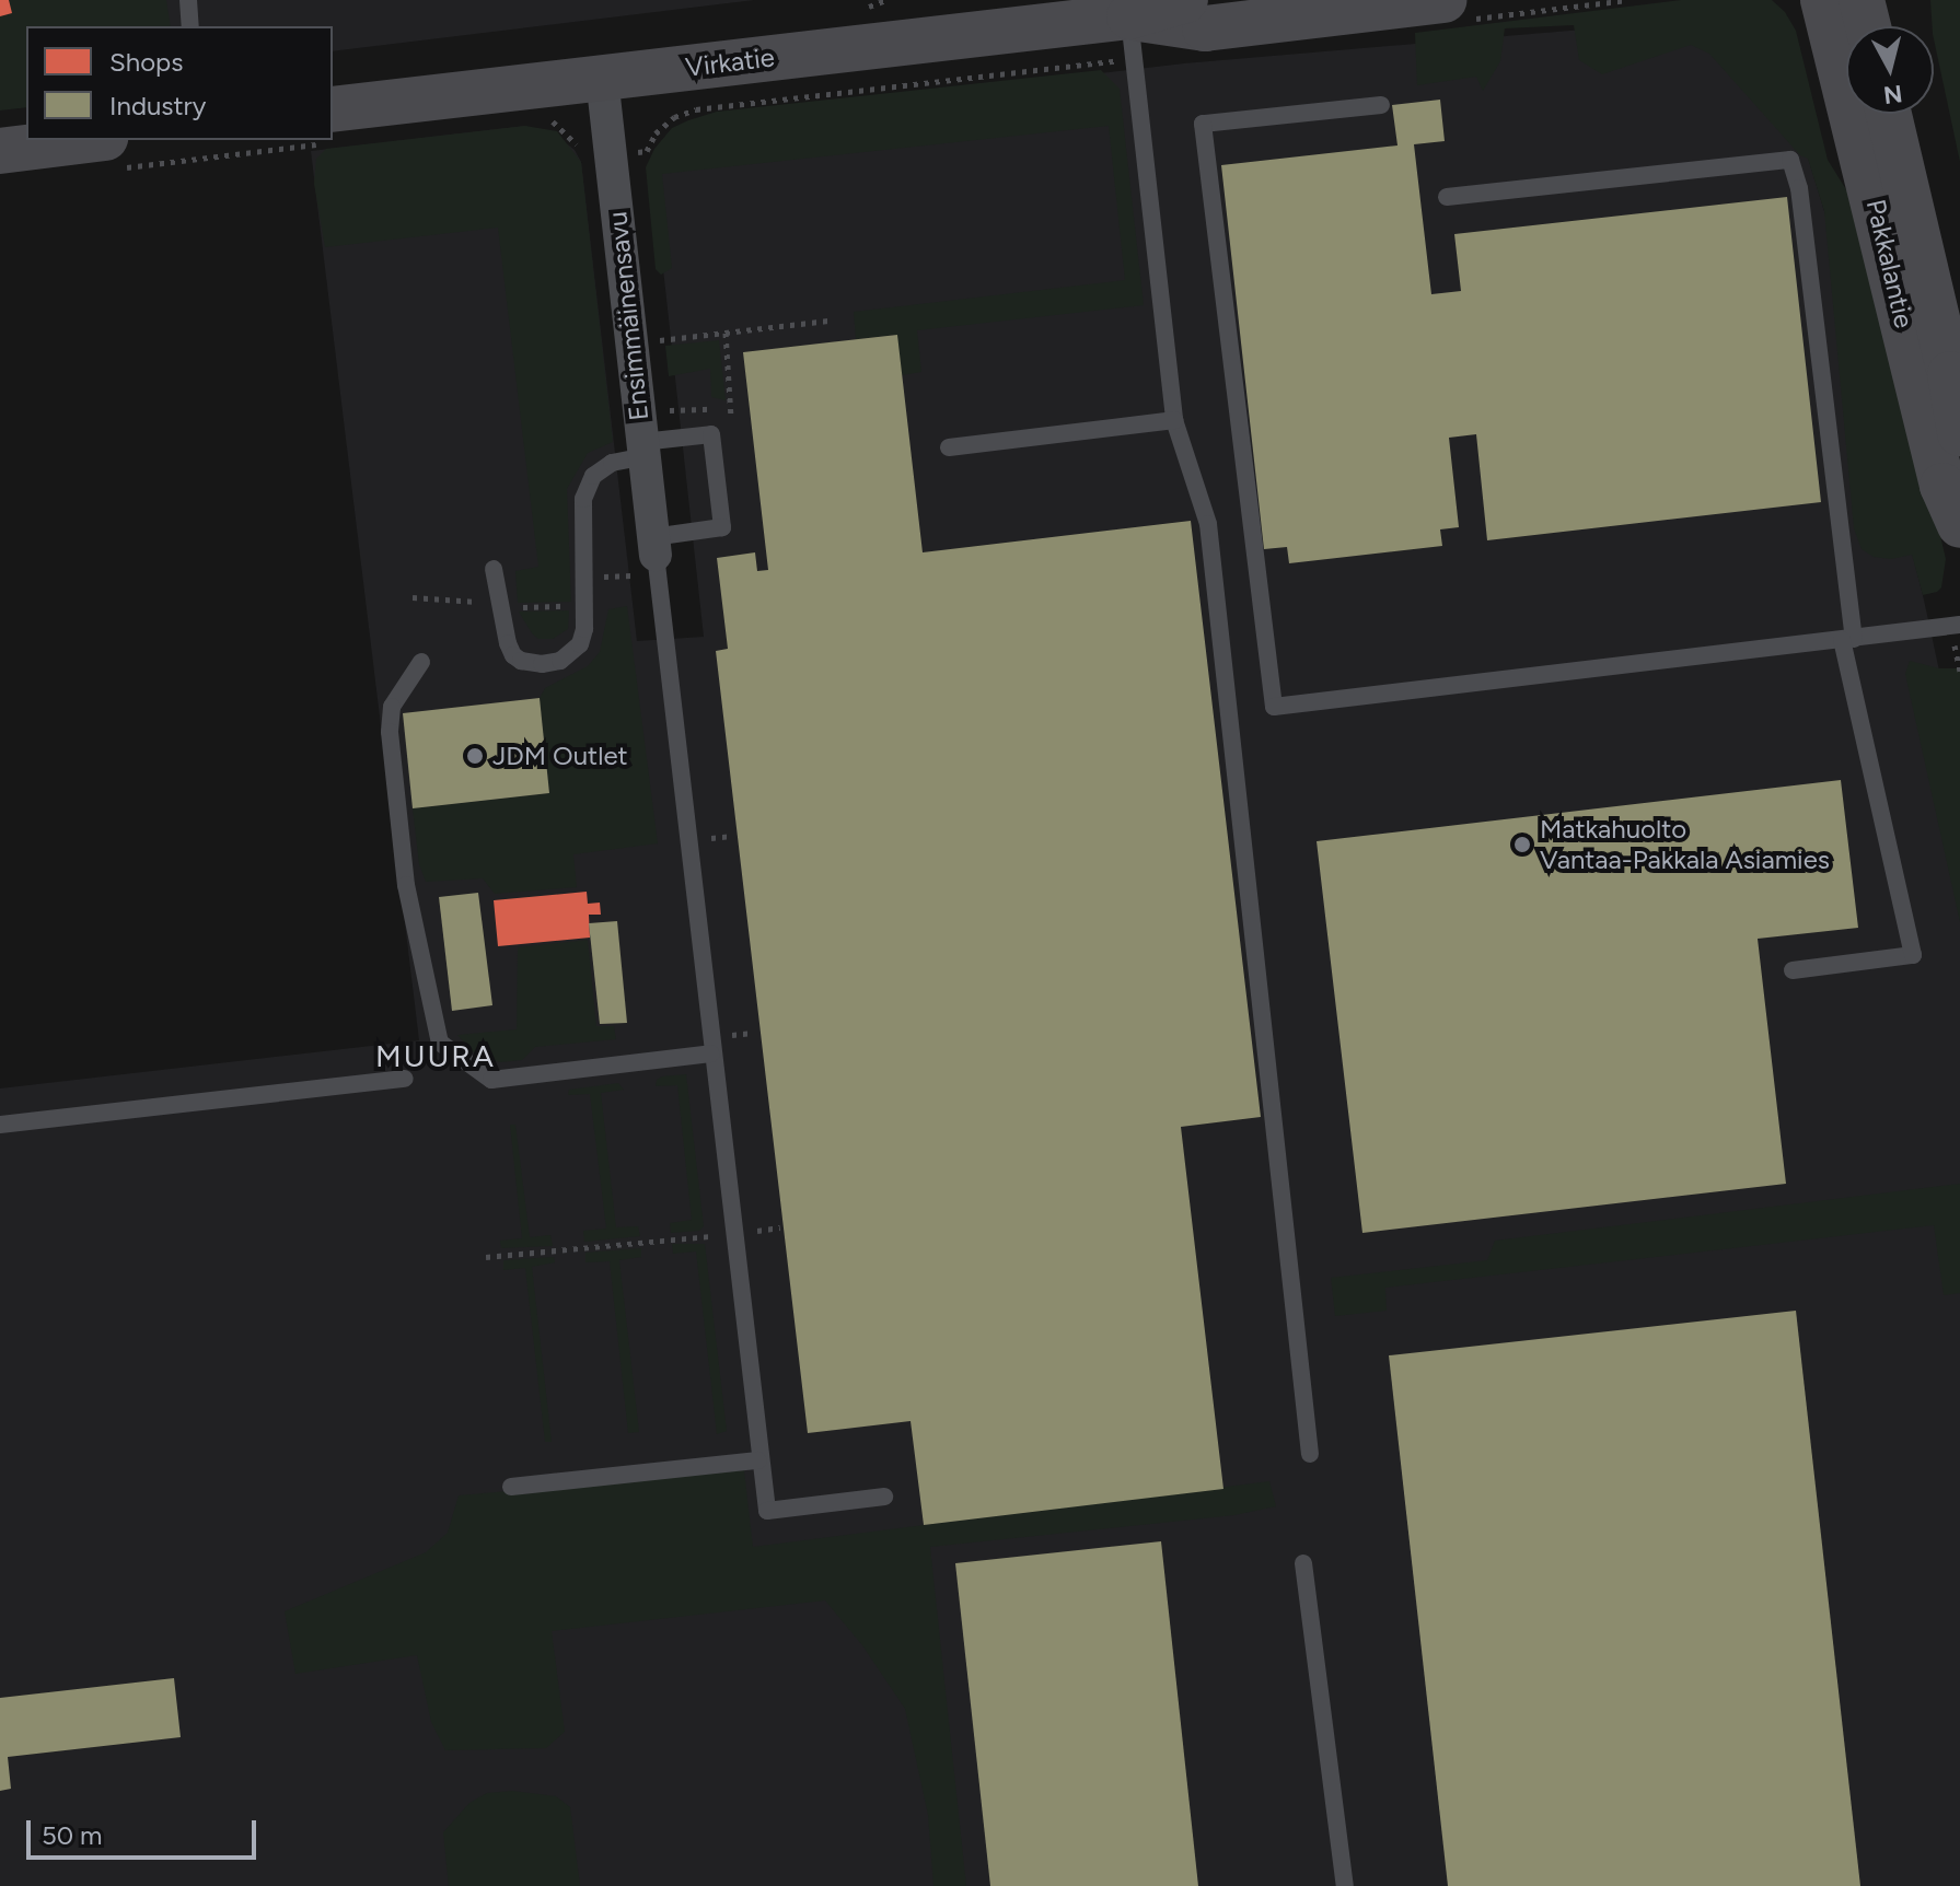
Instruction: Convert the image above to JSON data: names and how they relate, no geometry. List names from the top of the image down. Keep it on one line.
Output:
{"streets":{"street":["Virkatie","Pakkalantie","Ensimmäinensavu"]},"crossings":[["Virkatie","Ensimmäinensavu"]],"districts":["MUURA"],"places":["JDM Outlet","Matkahuolto Vantaa-Pakkala Asiamies"],"legend":["Shops","Industry"],"scale_bar":"50 m","north":"bottom"}
